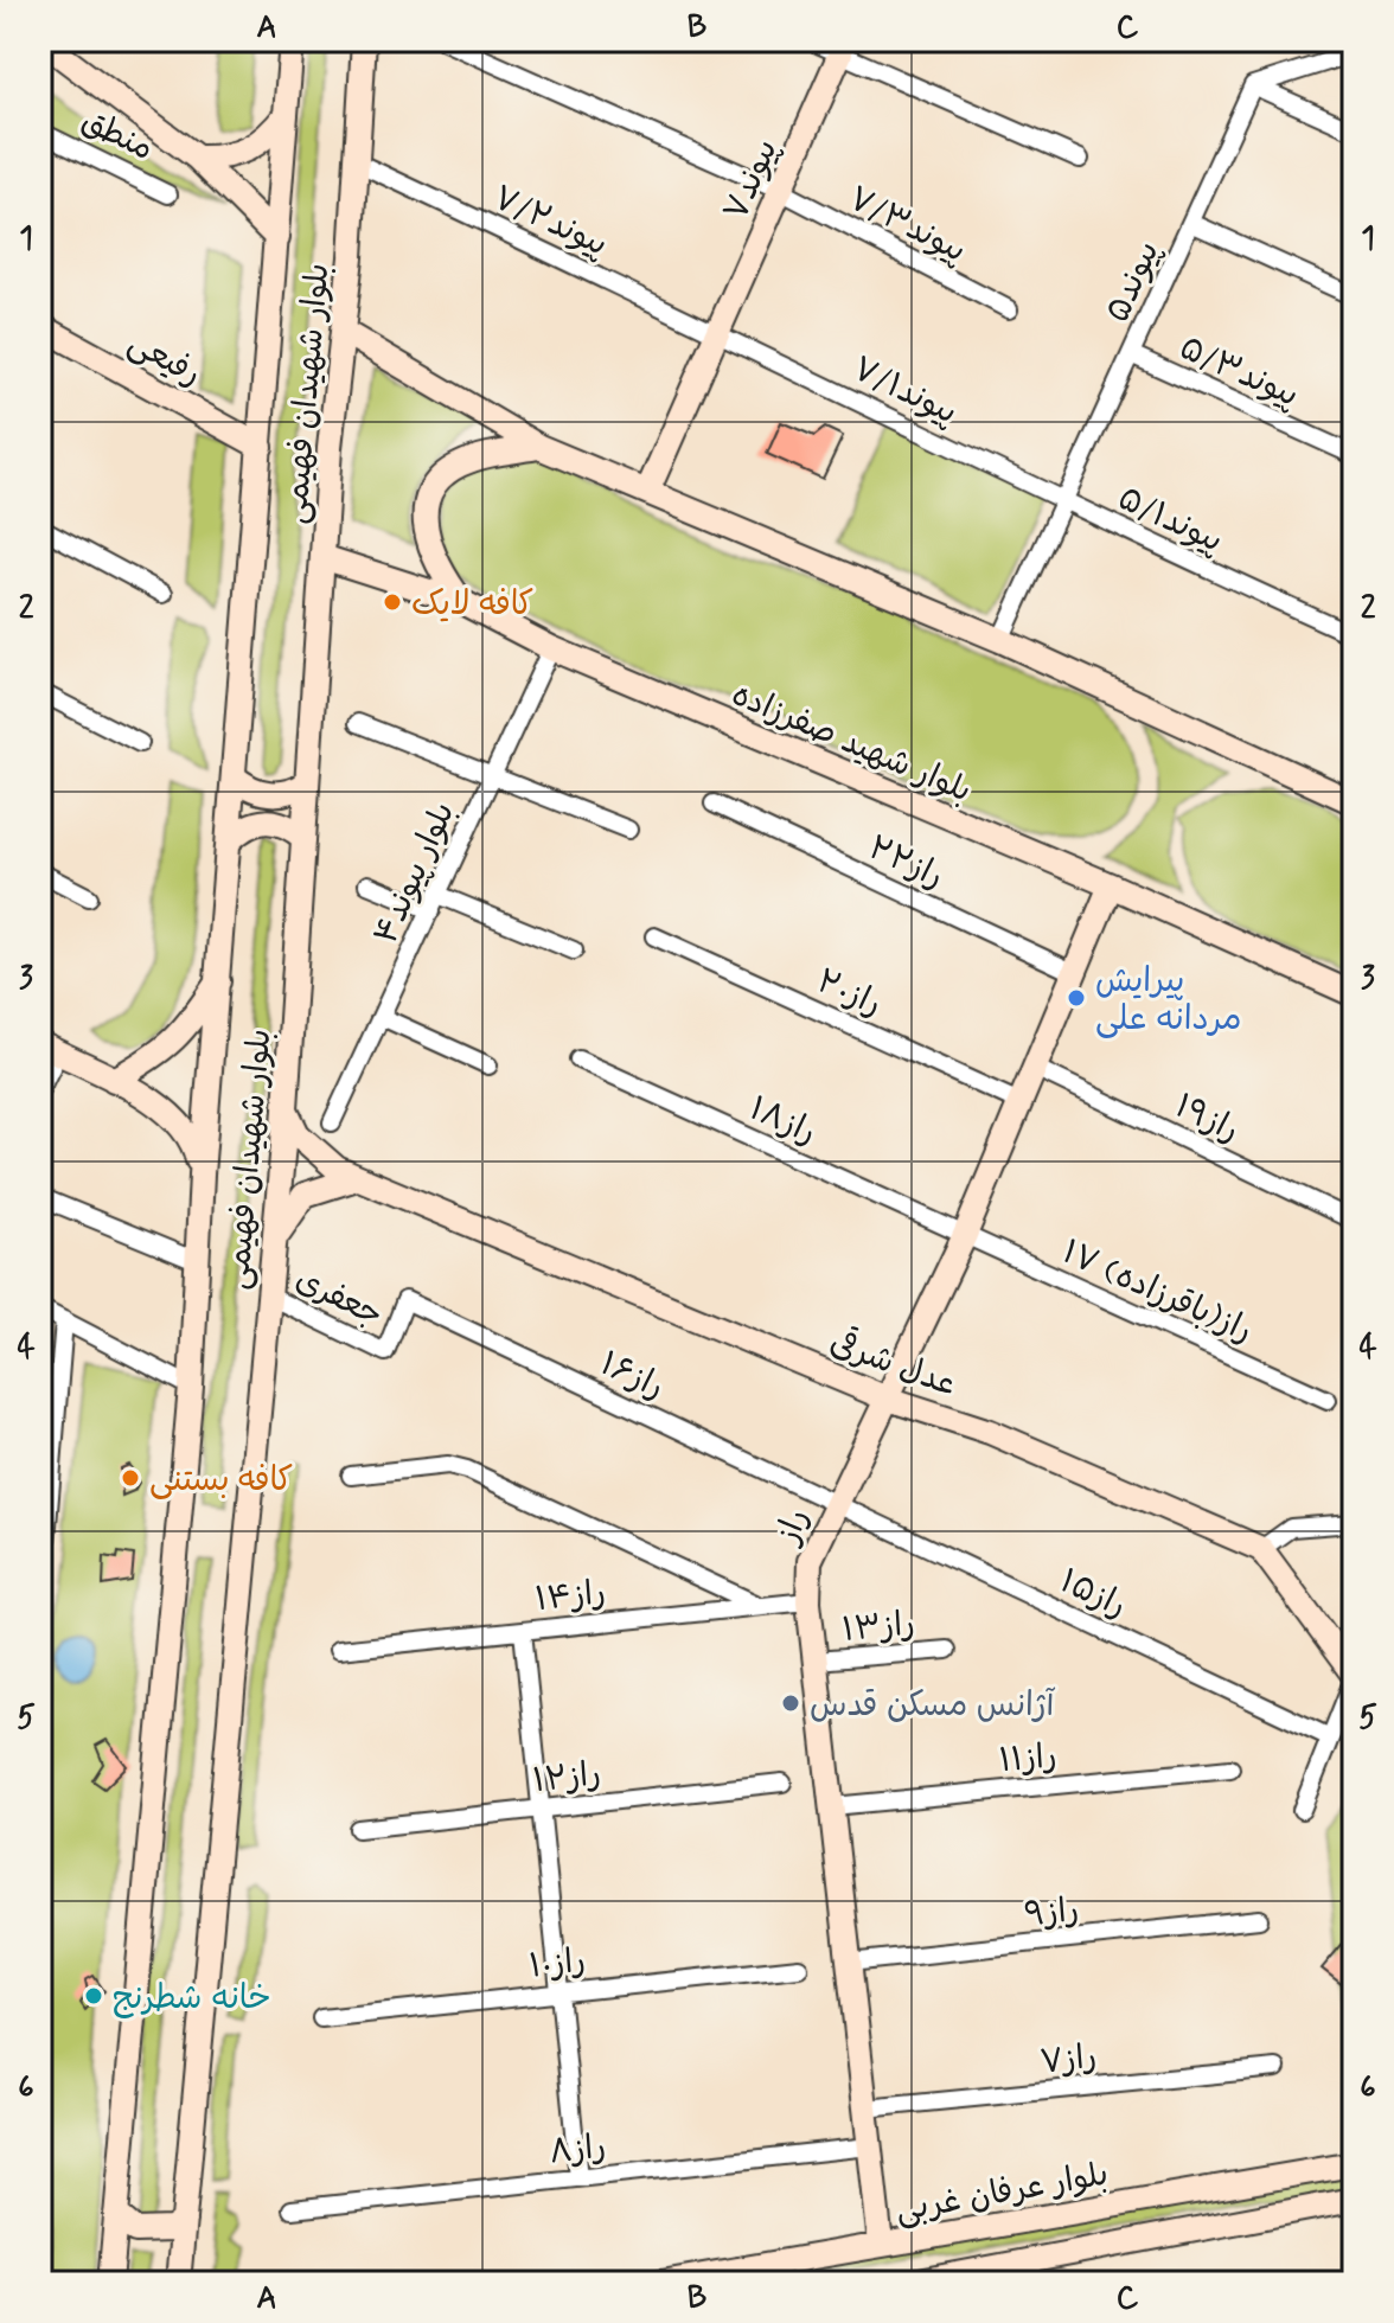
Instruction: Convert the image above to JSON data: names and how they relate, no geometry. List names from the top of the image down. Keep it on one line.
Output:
{"streets":{"street":["منطق","پیوند۷","پیوند۷/۲","پیوند۷/۳","پیوند۵","رفیعی","پیوند۵/۳","پیوند۷/۱","بلوار شهیدان فهیمی","پیوند۵/۱","بلوار شهید صفرزاده","راز۲۲","بلوار پیوند۴","راز۲۰","راز۱۹","راز۱۸","۱۷ راز(باقرزاده)","جعفری","عدل شرقی","راز۱۶","راز","راز۱۵","راز۱۴","راز۱۳","راز۱۱","راز۱۲","راز۹","راز۱۰","راز۷","راز۸","بلوار عرفان غربی"]},"crossings":[["منطق","بلوار شهیدان فهیمی"],["پیوند۷","پیوند۷/۲"],["پیوند۷","پیوند۷/۳"],["پیوند۷","پیوند۷/۱"],["پیوند۷/۲","پیوند۷/۱"],["پیوند۷/۲","بلوار شهیدان فهیمی"],["پیوند۵","پیوند۵/۳"],["پیوند۵","پیوند۷/۱"],["پیوند۵","پیوند۵/۱"],["رفیعی","بلوار شهیدان فهیمی"],["پیوند۷/۱","پیوند۵/۱"],["بلوار شهیدان فهیمی","بلوار شهید صفرزاده"],["بلوار شهیدان فهیمی","جعفری"],["بلوار شهیدان فهیمی","عدل شرقی"],["بلوار شهید صفرزاده","بلوار پیوند۴"],["بلوار شهید صفرزاده","راز"],["راز۲۲","راز"],["راز۲۰","راز"],["راز۱۹","راز"],["راز۱۸","۱۷ راز(باقرزاده)"],["راز۱۸","راز"],["۱۷ راز(باقرزاده)","راز"],["جعفری","راز۱۶"],["عدل شرقی","راز"],["راز۱۶","راز"],["راز۱۶","راز۱۵"],["راز","راز۱۵"],["راز","راز۱۴"],["راز","راز۱۳"],["راز","راز۱۱"],["راز","راز۹"],["راز","راز۷"],["راز","راز۸"],["راز","بلوار عرفان غربی"]],"places":["کافه لایک","پیرایش مردانه علی","کافه بستنی","آژانس مسکن قدس","خانه شطرنج"],"grid":{"columns":["A","B","C"],"rows":["1","2","3","4","5","6"]}}
